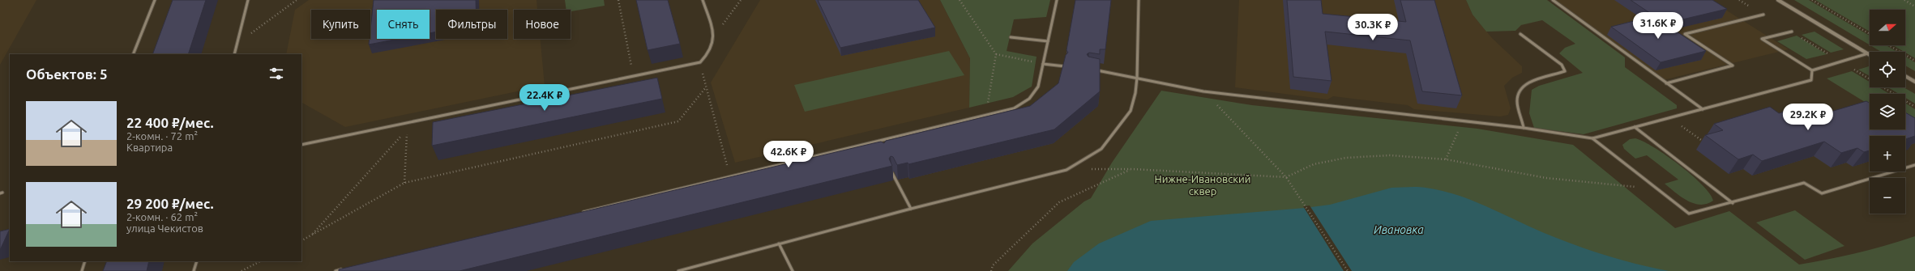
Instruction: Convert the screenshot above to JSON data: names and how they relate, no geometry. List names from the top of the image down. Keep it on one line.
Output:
{"water":["Ивановка"],"parks":["Нижне-Ивановский сквер"],"north":"right","page":{"map_buttons":["+","−"],"chip":["Купить","Снять","Фильтры","Новое"],"price":["31.6K ₽","30.3K ₽","22.4K ₽","29.2K ₽","42.6K ₽"],"heading":"Объектов: 5","list":[{"name":"22 400 ₽/мес.","note":"2-комн. · 72 m² · Квартира"},{"name":"29 200 ₽/мес.","note":"2-комн. · 62 m² · улица Чекистов"}]}}
